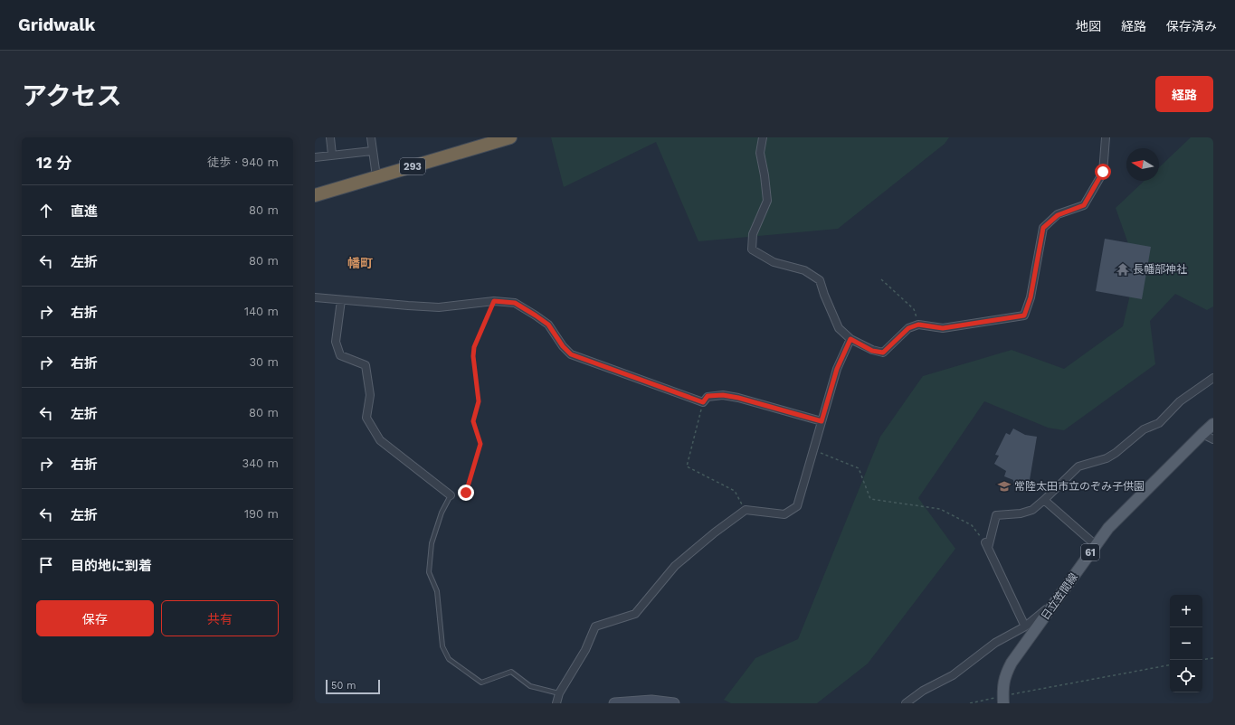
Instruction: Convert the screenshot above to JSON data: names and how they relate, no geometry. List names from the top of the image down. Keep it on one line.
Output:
{"streets":{"highway":["293"],"main road":["61","日立笠間線"]},"districts":["幡町"],"places":{"temple":["長幡部神社"],"school or university":["常陸太田市立のぞみ子供園"]},"scale_bar":"50 m","north":"left","page":{"header":"Gridwalk","nav":["地図","経路","保存済み"],"title":"アクセス","buttons":["経路",["保存","共有"]],"heading":["12 分","徒歩 · 940 m"],"list":[["直進","80 m"],["左折","80 m"],["右折","140 m"],["右折","30 m"],["左折","80 m"],["右折","340 m"],["左折","190 m"],"目的地に到着"],"map_buttons":["+","−"],"scale":"50 m"}}
